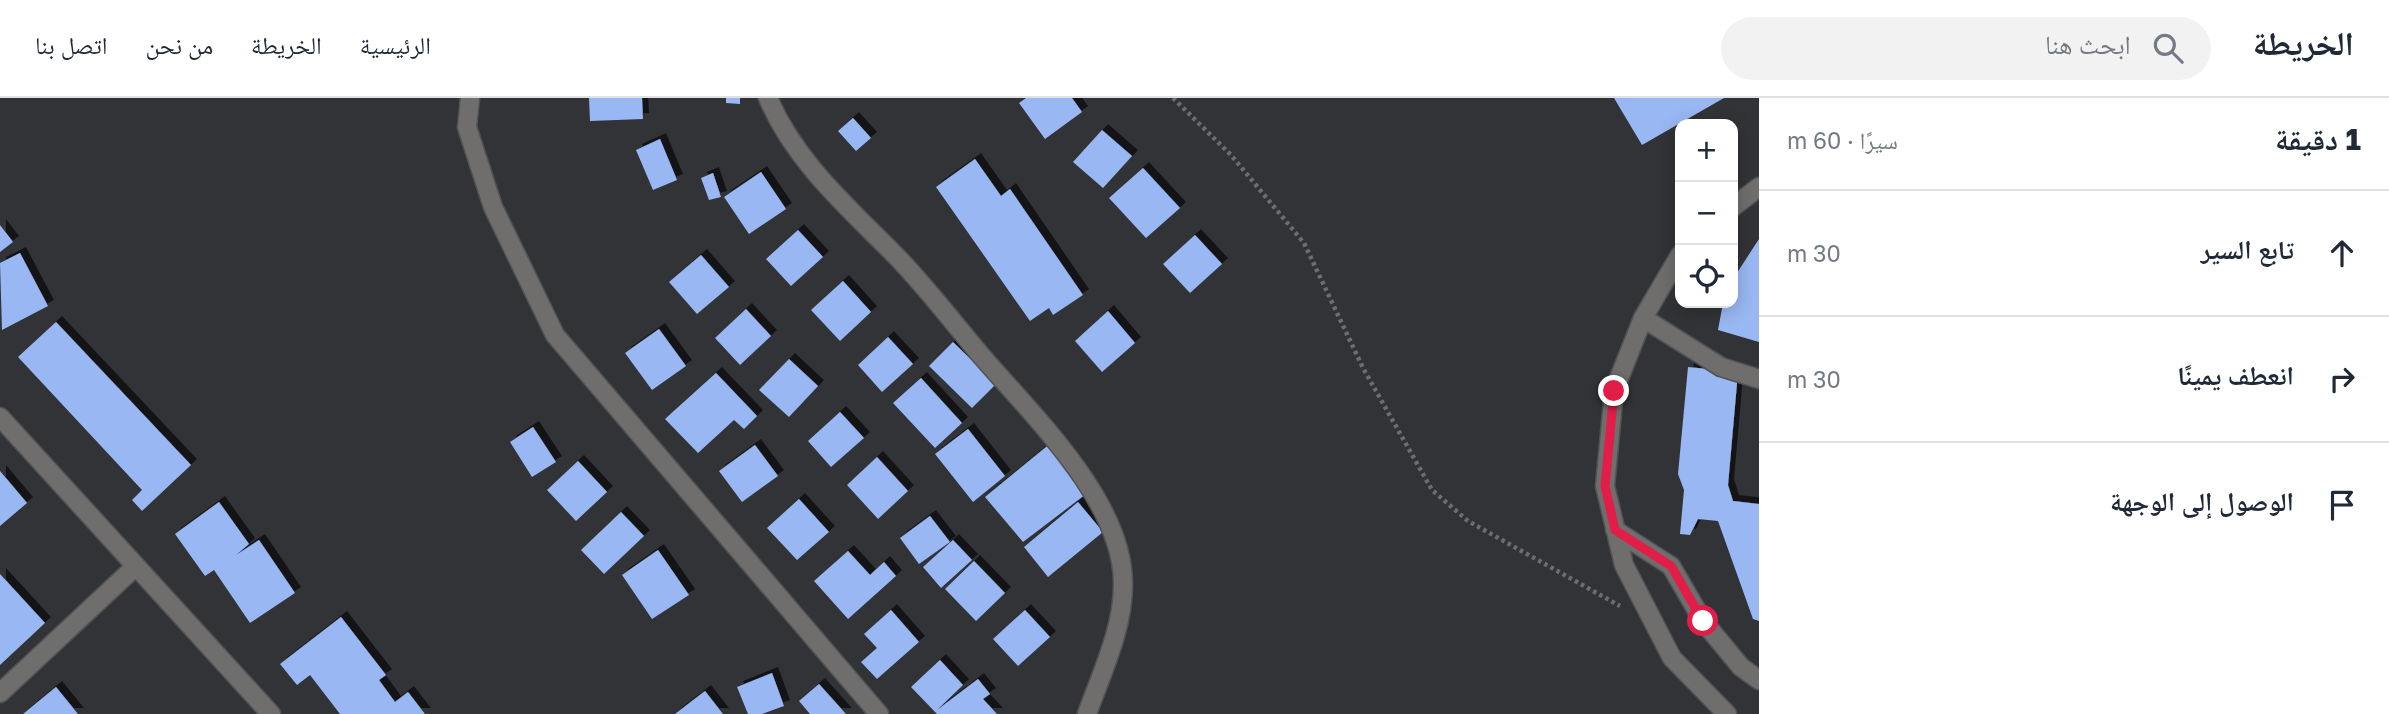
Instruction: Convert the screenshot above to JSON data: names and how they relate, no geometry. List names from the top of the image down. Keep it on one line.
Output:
{"page":{"header":"الخريطة","search":"ابحث هنا","nav":["الرئيسية","الخريطة","من نحن","اتصل بنا"],"heading":["1 دقيقة","سيرًا · 60 m"],"map_buttons":["+","−"],"list":[["تابع السير","30 m"],["انعطف يمينًا","30 m"],"الوصول إلى الوجهة"]}}
